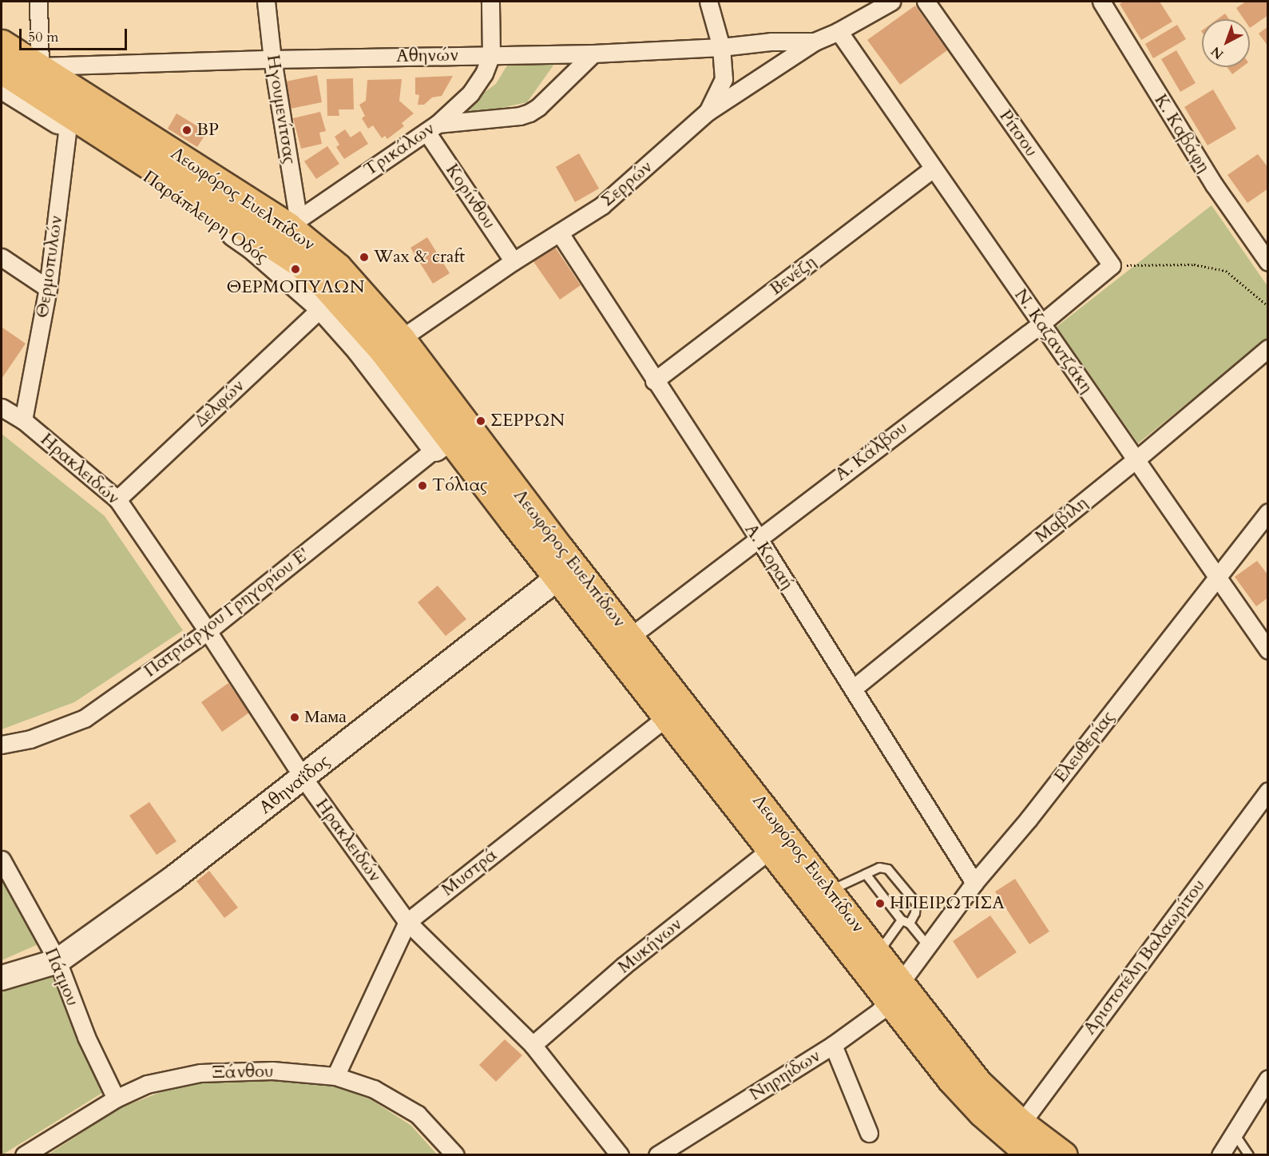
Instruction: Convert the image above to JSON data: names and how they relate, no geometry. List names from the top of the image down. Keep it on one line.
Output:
{"streets":{"main road":["Λεωφόρος Ευελπίδων"],"street":["Αθηνών","Ηγουμενίτσας","Ρίτσου","Κ. Καβάφη","Τρικάλων","Σερρών","Κορίνθου","Παράπλευρη Οδός","Θερμοπυλών","Βενέζη","Ν. Καζαντζάκη","Δελφών","A. Κάλβου","Ηρακλειδών","Μαβίλη","Α. Κοραή","Πατριάρχου Γρηγορίου Ε'","Ελευθερίας","Αθηναΐδος","Μυστρά","Μυκήνων","Αριστοτέλη Βαλαωρίτου","Πάτμου","Ξάνθου","Νηρηίδων"]},"crossings":[["Αθηνών","Ηγουμενίτσας"],["Αθηνών","Τρικάλων"],["Αθηνών","Σερρών"],["Αθηνών","Λεωφόρος Ευελπίδων"],["Ηγουμενίτσας","Τρικάλων"],["Ηγουμενίτσας","Λεωφόρος Ευελπίδων"],["Ρίτσου","A. Κάλβου"],["Τρικάλων","Κορίνθου"],["Τρικάλων","Λεωφόρος Ευελπίδων"],["Σερρών","Κορίνθου"],["Σερρών","Λεωφόρος Ευελπίδων"],["Σερρών","Ν. Καζαντζάκη"],["Σερρών","Α. Κοραή"],["Λεωφόρος Ευελπίδων","Παράπλευρη Οδός"],["Λεωφόρος Ευελπίδων","Θερμοπυλών"],["Λεωφόρος Ευελπίδων","A. Κάλβου"],["Λεωφόρος Ευελπίδων","Πατριάρχου Γρηγορίου Ε'"],["Λεωφόρος Ευελπίδων","Ελευθερίας"],["Λεωφόρος Ευελπίδων","Αθηναΐδος"],["Λεωφόρος Ευελπίδων","Μυστρά"],["Λεωφόρος Ευελπίδων","Μυκήνων"],["Λεωφόρος Ευελπίδων","Αριστοτέλη Βαλαωρίτου"],["Λεωφόρος Ευελπίδων","Νηρηίδων"],["Παράπλευρη Οδός","Θερμοπυλών"],["Παράπλευρη Οδός","Δελφών"],["Παράπλευρη Οδός","Πατριάρχου Γρηγορίου Ε'"],["Θερμοπυλών","Ηρακλειδών"],["Βενέζη","Ν. Καζαντζάκη"],["Βενέζη","Α. Κοραή"],["Ν. Καζαντζάκη","A. Κάλβου"],["Ν. Καζαντζάκη","Μαβίλη"],["Ν. Καζαντζάκη","Ελευθερίας"],["Δελφών","Ηρακλειδών"],["A. Κάλβου","Α. Κοραή"],["Ηρακλειδών","Πατριάρχου Γρηγορίου Ε'"],["Ηρακλειδών","Αθηναΐδος"],["Ηρακλειδών","Μυστρά"],["Ηρακλειδών","Μυκήνων"],["Μαβίλη","Α. Κοραή"],["Α. Κοραή","Ελευθερίας"],["Ελευθερίας","Νηρηίδων"],["Αθηναΐδος","Πάτμου"],["Μυστρά","Ξάνθου"],["Πάτμου","Ξάνθου"]],"places":["BP","Wax & craft","ΘΕΡΜΟΠΥΛΩΝ","ΣΕΡΡΩΝ","Τόλιας","Мама","ΗΠΕΙΡΩΤΙΣΑ"],"scale_bar":"50 m","north":"bottom left"}
